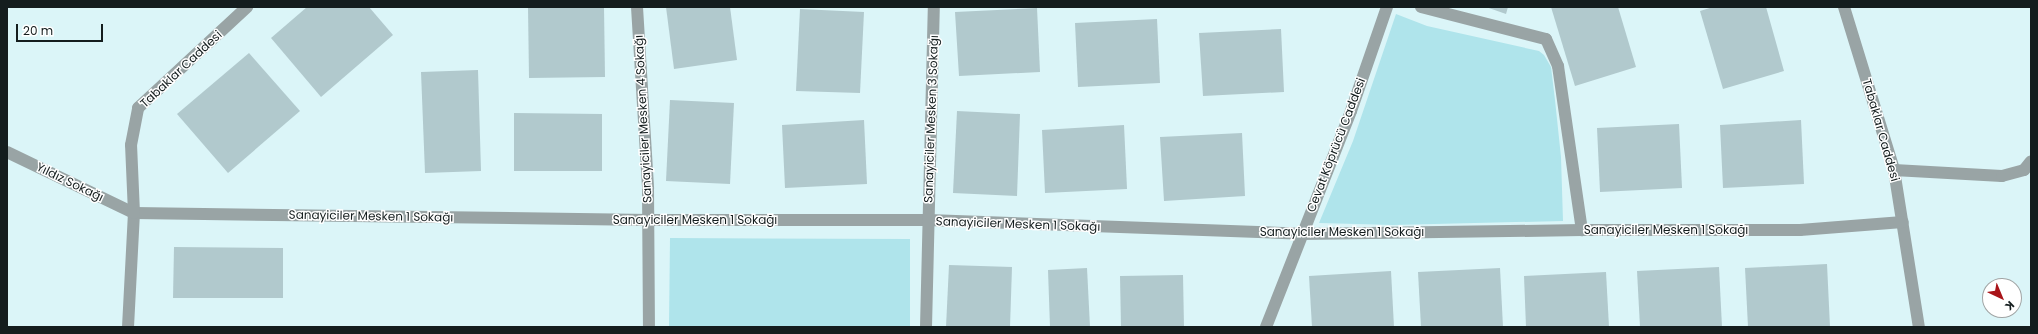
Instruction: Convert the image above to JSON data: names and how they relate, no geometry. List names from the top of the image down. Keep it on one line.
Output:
{"streets":{"street":["Tabaklar Caddesi","Sanayiciler Mesken 4 Sokağı","Sanayiciler Mesken 3 Sokağı","Cevat Köprücü Caddesi","Yıldız Sokağı","Sanayiciler Mesken 1 Sokağı"]},"crossings":[["Tabaklar Caddesi","Yıldız Sokağı"],["Tabaklar Caddesi","Sanayiciler Mesken 1 Sokağı"],["Sanayiciler Mesken 4 Sokağı","Sanayiciler Mesken 1 Sokağı"],["Sanayiciler Mesken 3 Sokağı","Sanayiciler Mesken 1 Sokağı"],["Cevat Köprücü Caddesi","Sanayiciler Mesken 1 Sokağı"],["Yıldız Sokağı","Sanayiciler Mesken 1 Sokağı"]],"scale_bar":"20 m","north":"bottom right"}
